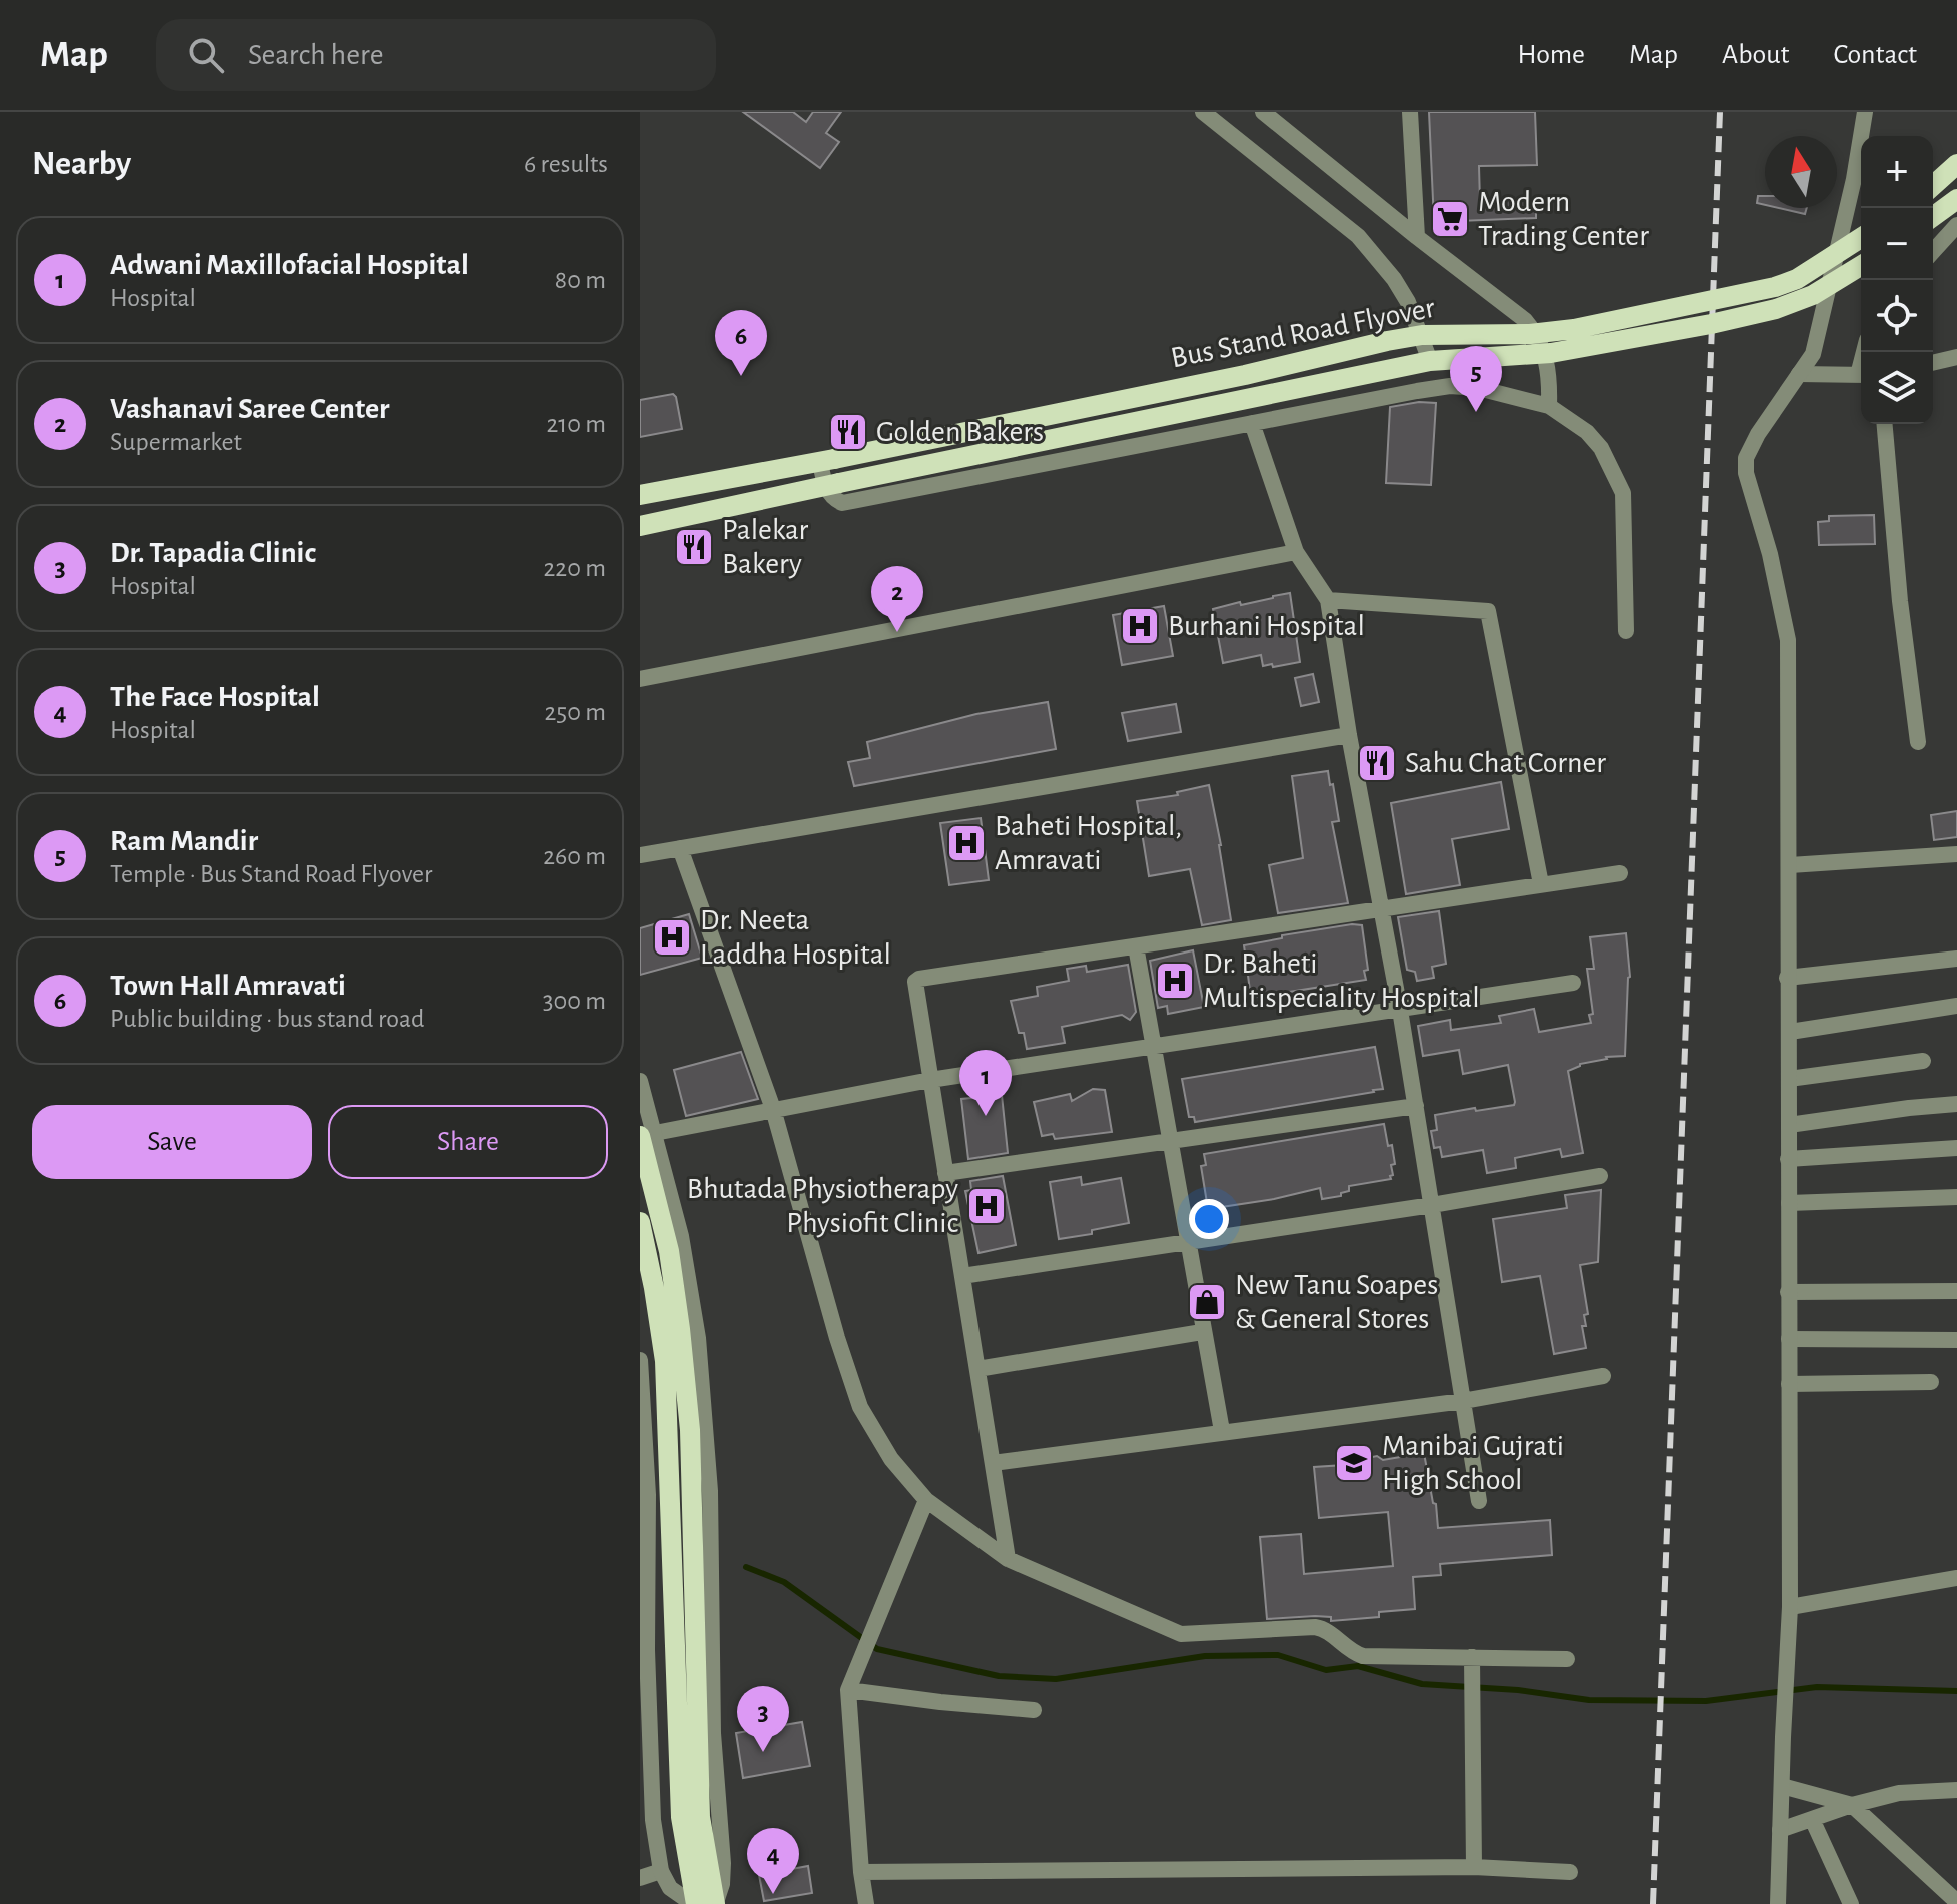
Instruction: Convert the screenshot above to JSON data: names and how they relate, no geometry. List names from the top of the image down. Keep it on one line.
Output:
{"streets":{"main road":["Bus Stand Road Flyover"]},"places":{"supermarket":["Modern Trading Center"],"restaurant":["Golden Bakers","Palekar Bakery","Sahu Chat Corner"],"hospital":["Burhani Hospital","Baheti Hospital, Amravati","Dr. Neeta Laddha Hospital","Dr. Baheti Multispeciality Hospital","Bhutada Physiotherapy Physiofit Clinic"],"shop":["New Tanu Soapes & General Stores"],"school or university":["Manibai Gujrati High School"]},"north":"top","page":{"header":"Map","search":"Search here","nav":["Home","Map","About","Contact"],"heading":["Nearby","6 results"],"map_buttons":["+","−"],"list":[{"mark":"1","name":"Adwani Maxillofacial Hospital","note":"Hospital","value":"80 m"},{"mark":"2","name":"Vashanavi Saree Center","note":"Supermarket","value":"210 m"},{"mark":"3","name":"Dr. Tapadia Clinic","note":"Hospital","value":"220 m"},{"mark":"4","name":"The Face Hospital","note":"Hospital","value":"250 m"},{"mark":"5","name":"Ram Mandir","note":"Temple · Bus Stand Road Flyover","value":"260 m"},{"mark":"6","name":"Town Hall Amravati","note":"Public building · bus stand road","value":"300 m"}],"pins":["6","5","2","1","3","4"],"buttons":["Save","Share"]}}
